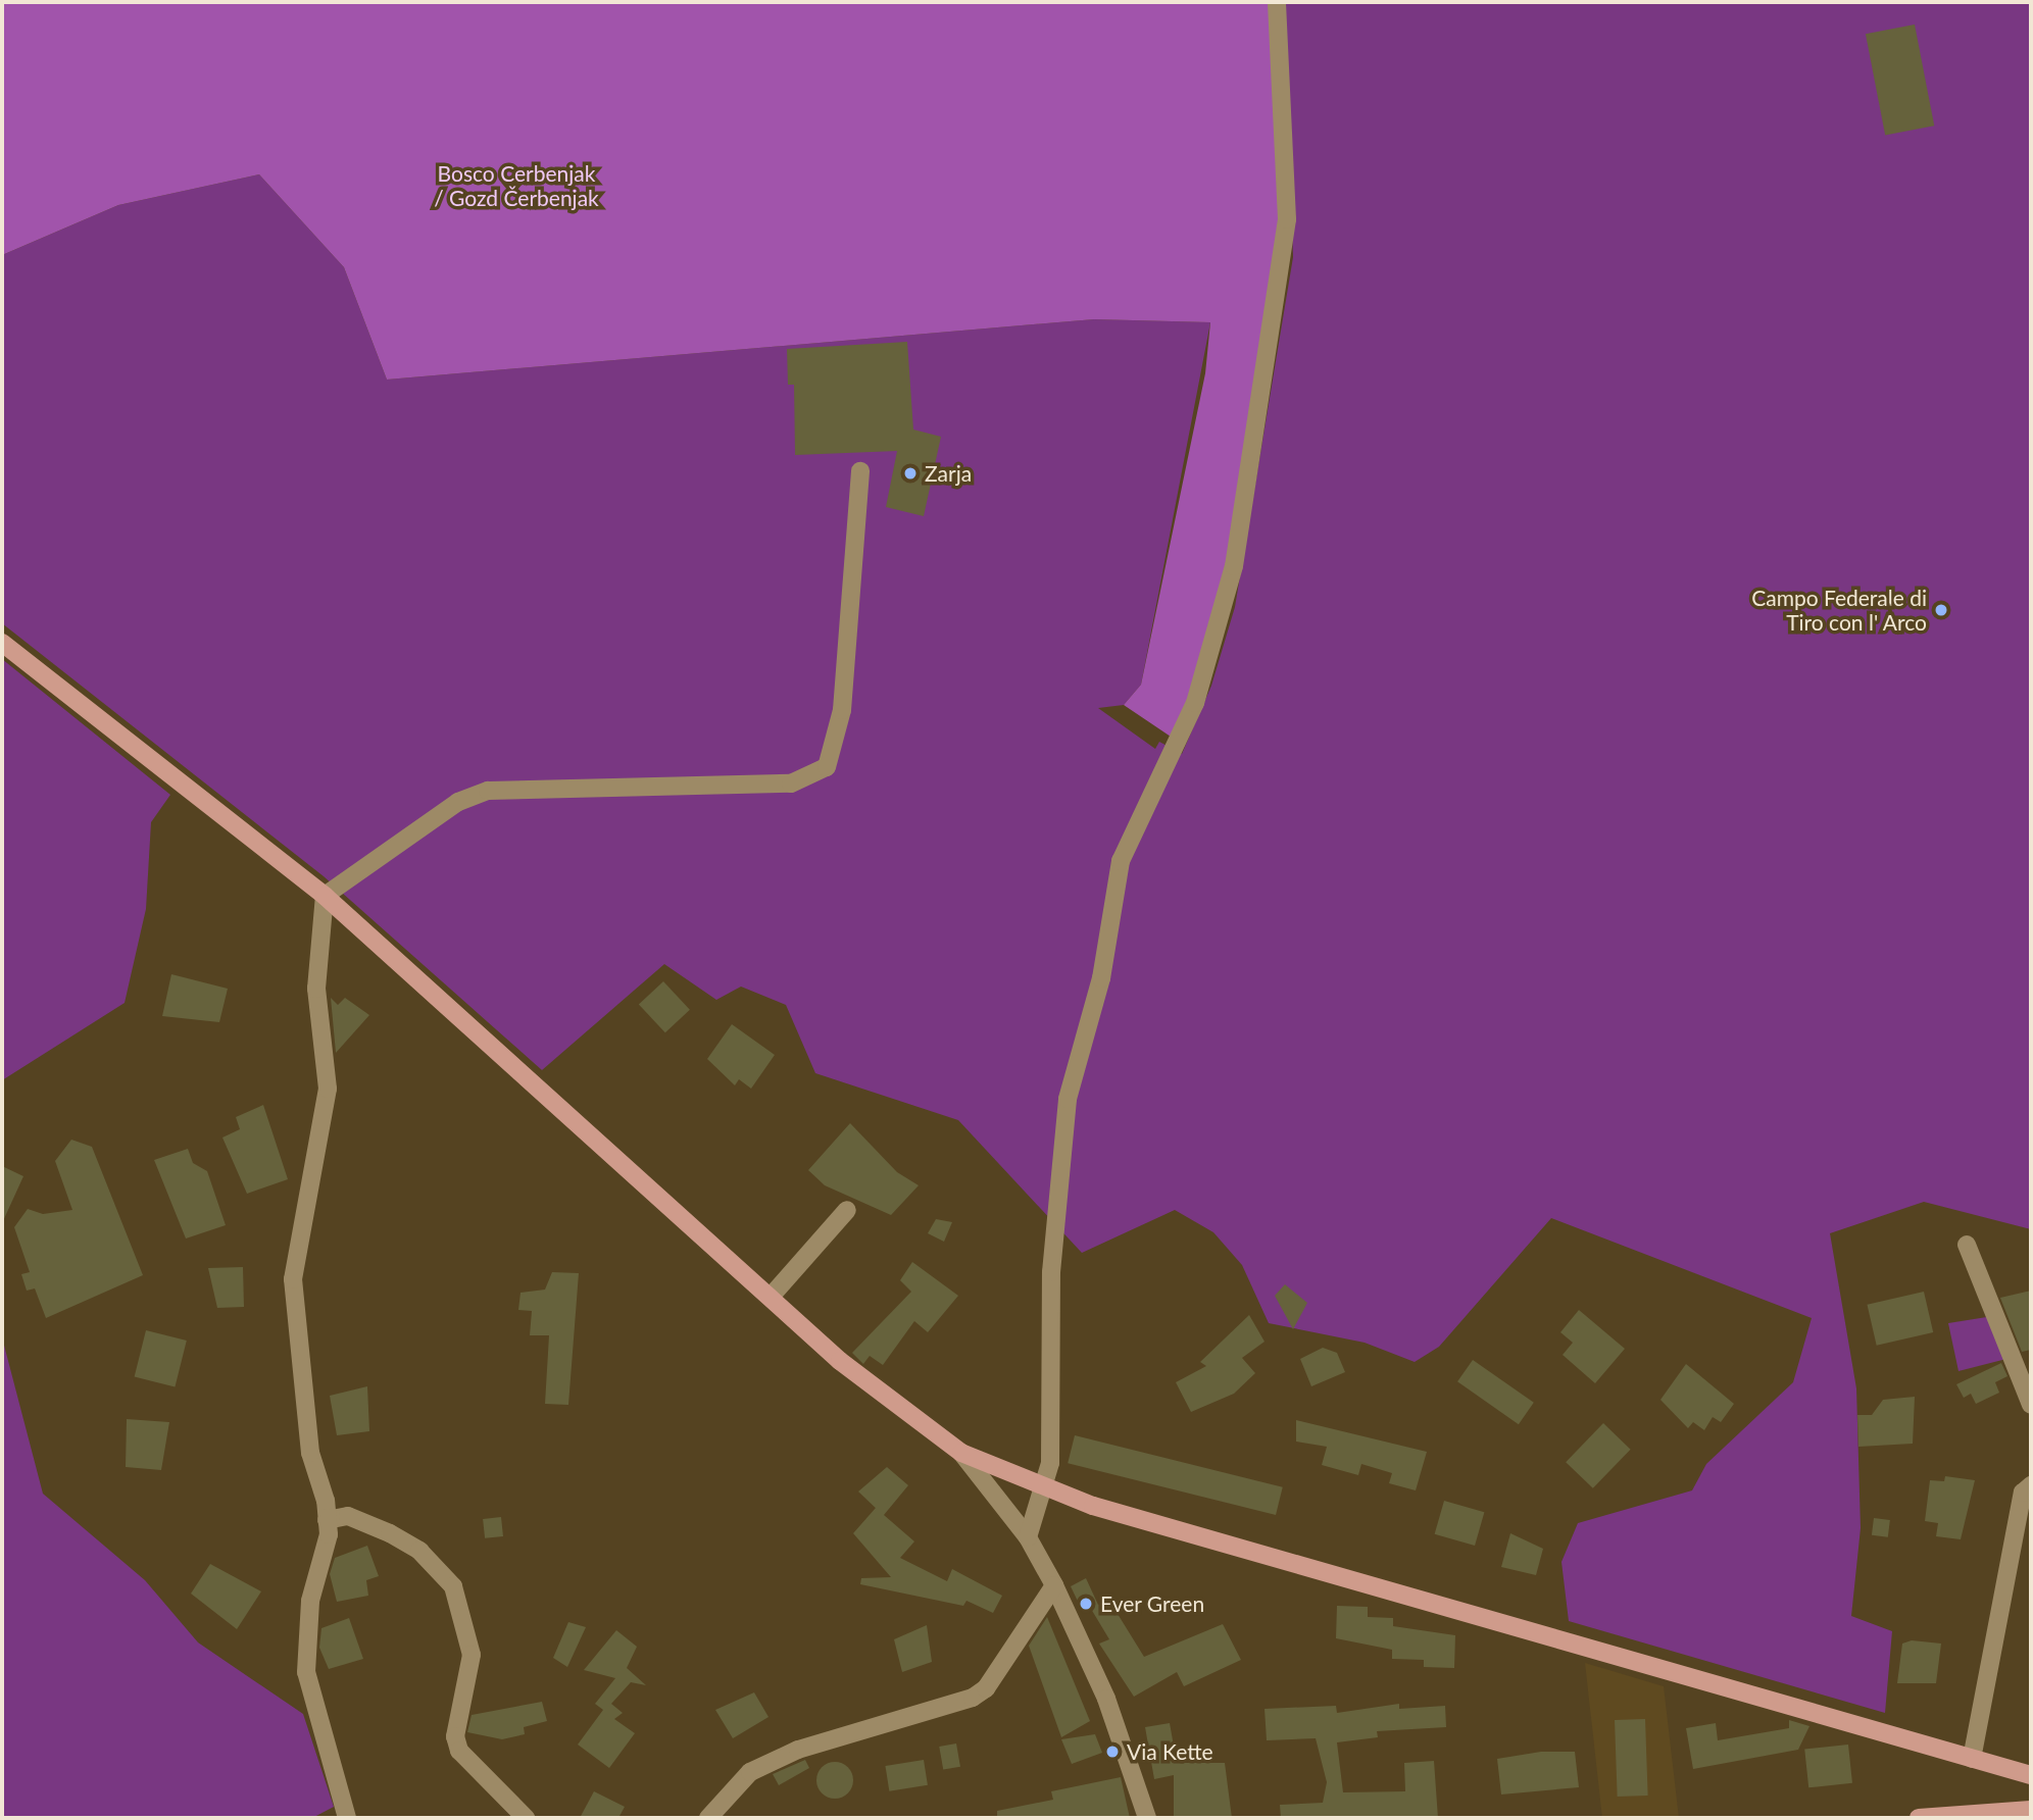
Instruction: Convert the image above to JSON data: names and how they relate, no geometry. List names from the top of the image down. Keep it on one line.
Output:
{"parks":["Bosco Cerbenjak / Gozd Čerbenjak"],"places":["Zarja","Campo Federale di Tiro con l' Arco","Ever Green","Via Kette"]}
